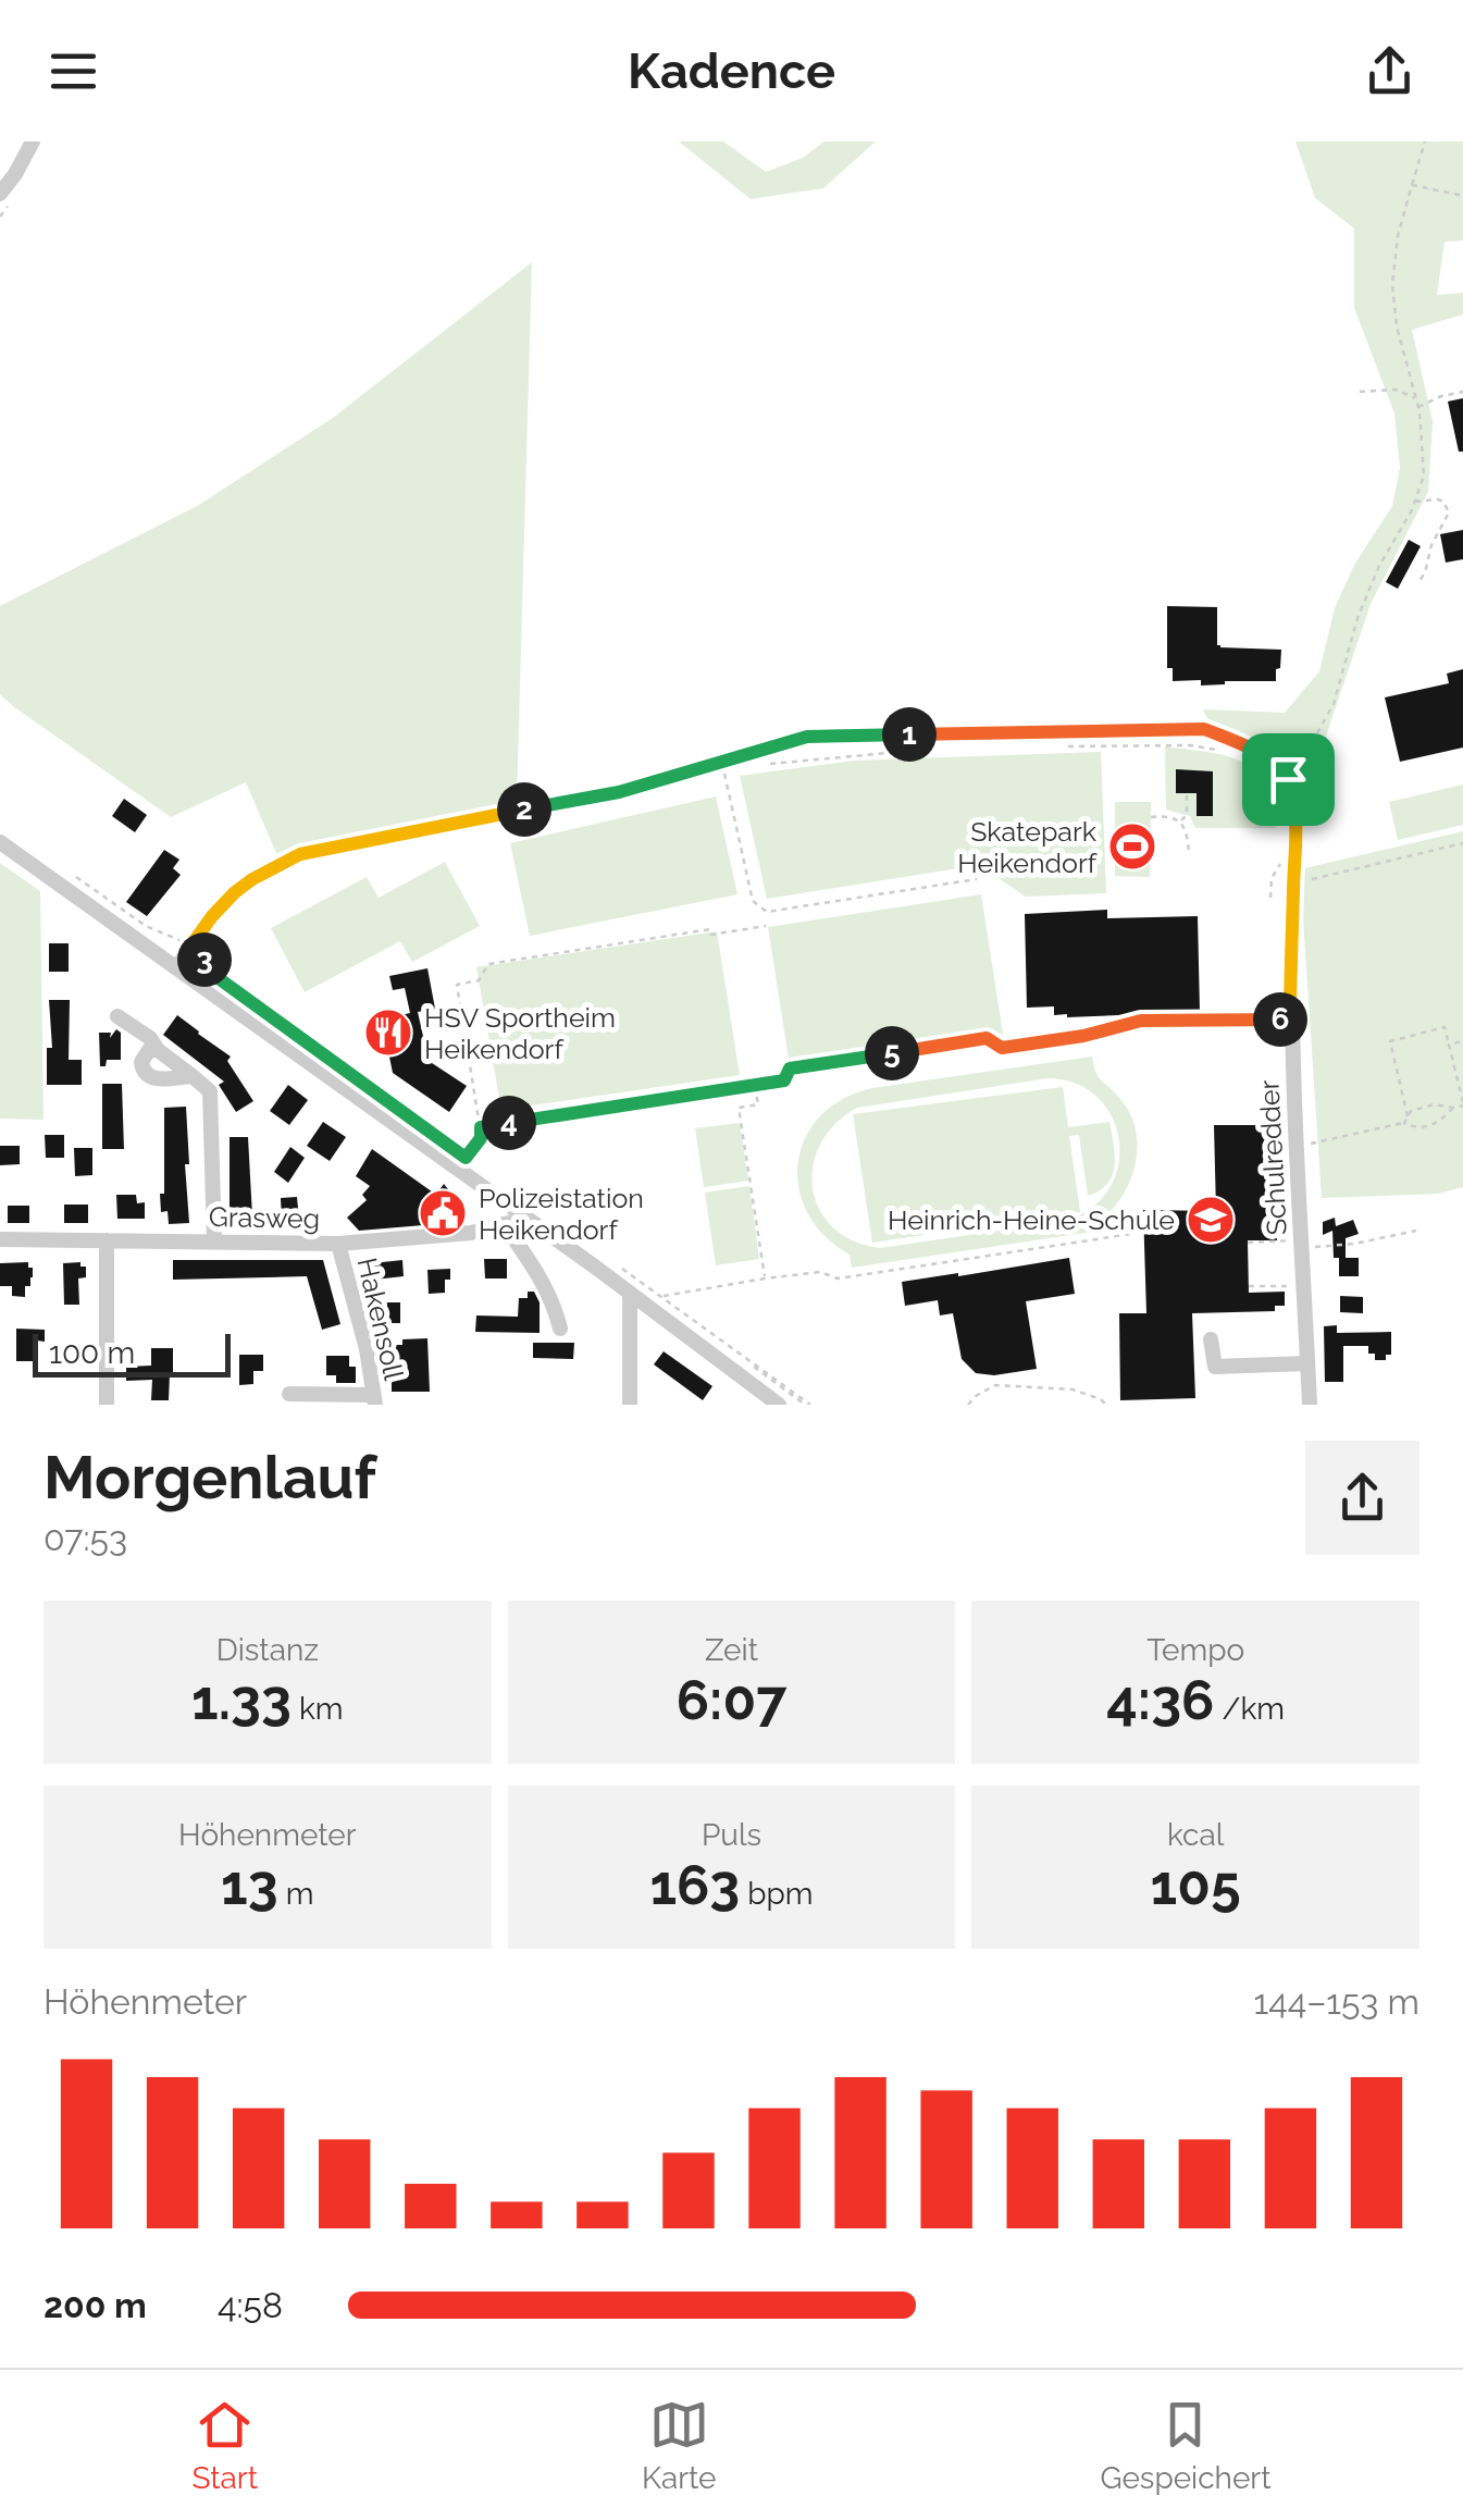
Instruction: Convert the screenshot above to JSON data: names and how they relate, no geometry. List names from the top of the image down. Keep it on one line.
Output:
{"streets":{"street":["Schulredder","Grasweg","Hakensoll"]},"crossings":[["Grasweg","Hakensoll"]],"places":{"sports":["Skatepark Heikendorf"],"restaurant":["HSV Sportheim Heikendorf"],"public building":["Polizeistation Heikendorf"],"school or university":["Heinrich-Heine-Schule"]},"scale_bar":"100 m","page":{"header":"Kadence","pins":["1","2","3","6","5","4"],"scale":"100 m","heading":["Morgenlauf","07:53"],"stats":[["Distanz","1.33 km"],["Zeit","6:07"],["Tempo","4:36 /km"],["Höhenmeter","13 m"],["Puls","163 bpm"],["kcal","105"]],"chart":["Höhenmeter","144–153 m"],"list":[{"name":"200 m","note":"4:58"}],"tabs":["Start","Karte","Gespeichert"]}}
